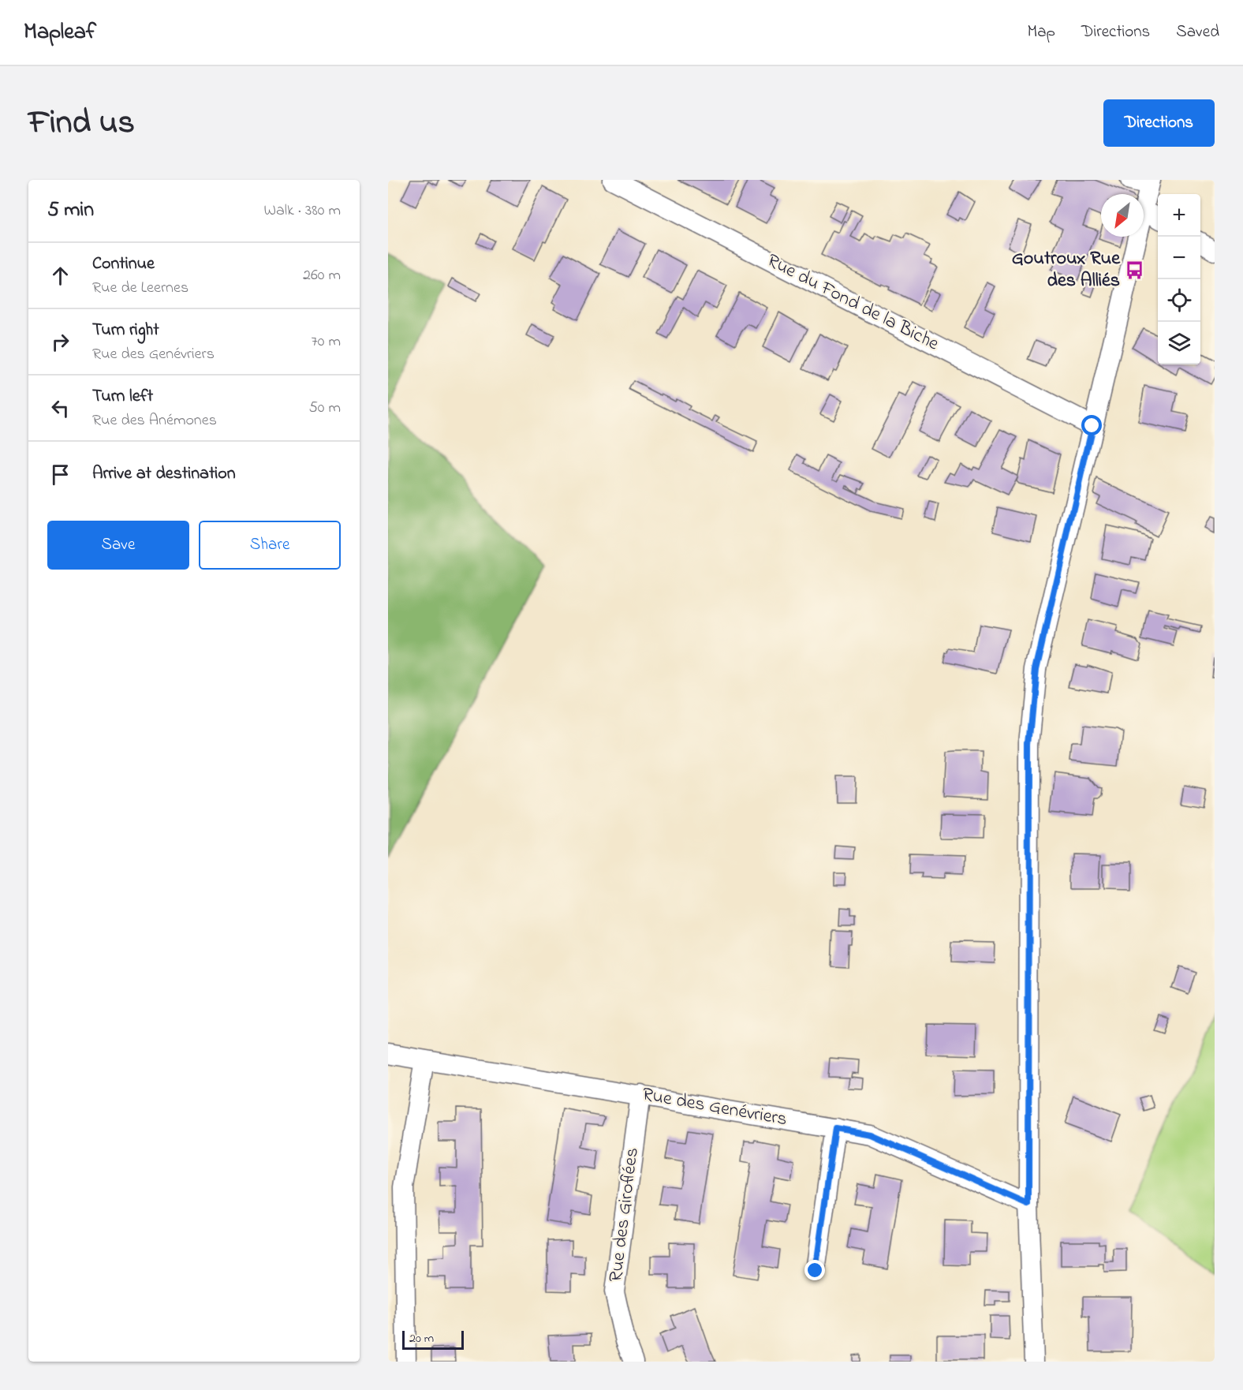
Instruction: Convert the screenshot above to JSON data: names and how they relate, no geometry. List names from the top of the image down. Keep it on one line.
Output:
{"streets":{"street":["Rue du Fond de la Biche","Rue des Genévriers","Rue des Giroflées"]},"crossings":[["Rue des Genévriers","Rue des Giroflées"]],"places":{"bus stop":["Goutroux Rue des Alliés"]},"scale_bar":"20 m","north":"bottom left","page":{"header":"Mapleaf","nav":["Map","Directions","Saved"],"title":"Find us","buttons":["Directions",["Save","Share"]],"heading":["5 min","Walk · 380 m"],"map_buttons":["+","−"],"list":[["Continue","Rue de Leernes","260 m"],["Turn right","Rue des Genévriers","70 m"],["Turn left","Rue des Anémones","50 m"],"Arrive at destination"],"scale":"20 m"}}
